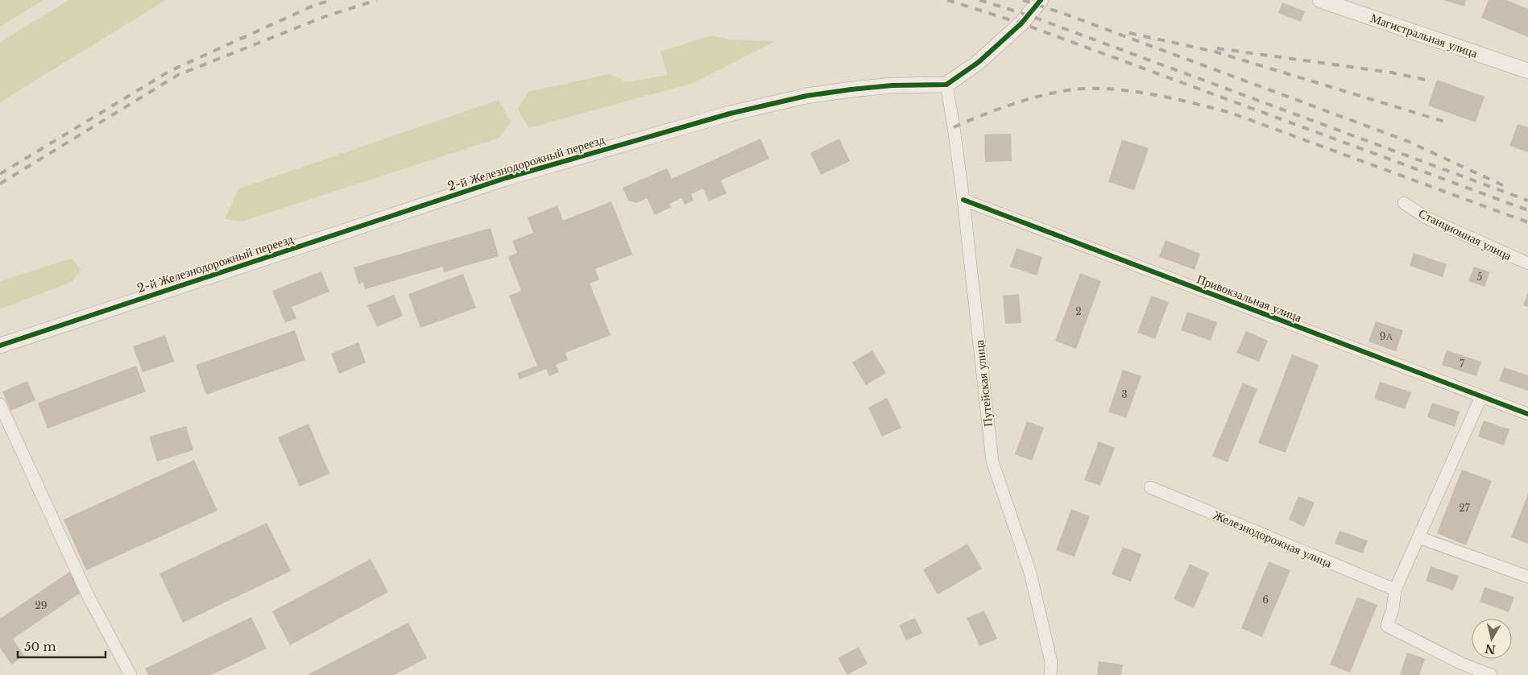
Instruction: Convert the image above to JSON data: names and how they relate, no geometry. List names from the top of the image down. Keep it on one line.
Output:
{"streets":{"street":["Магистральная улица","2-й Железнодорожный переезд","Станционная улица","Привокзальная улица","Путейская улица","Железнодорожная улица"]},"crossings":[["2-й Железнодорожный переезд","Путейская улица"],["Привокзальная улица","Путейская улица"]],"house_numbers":["5","2","9А","7","3","27","6","29"],"scale_bar":"50 m","north":"bottom"}
